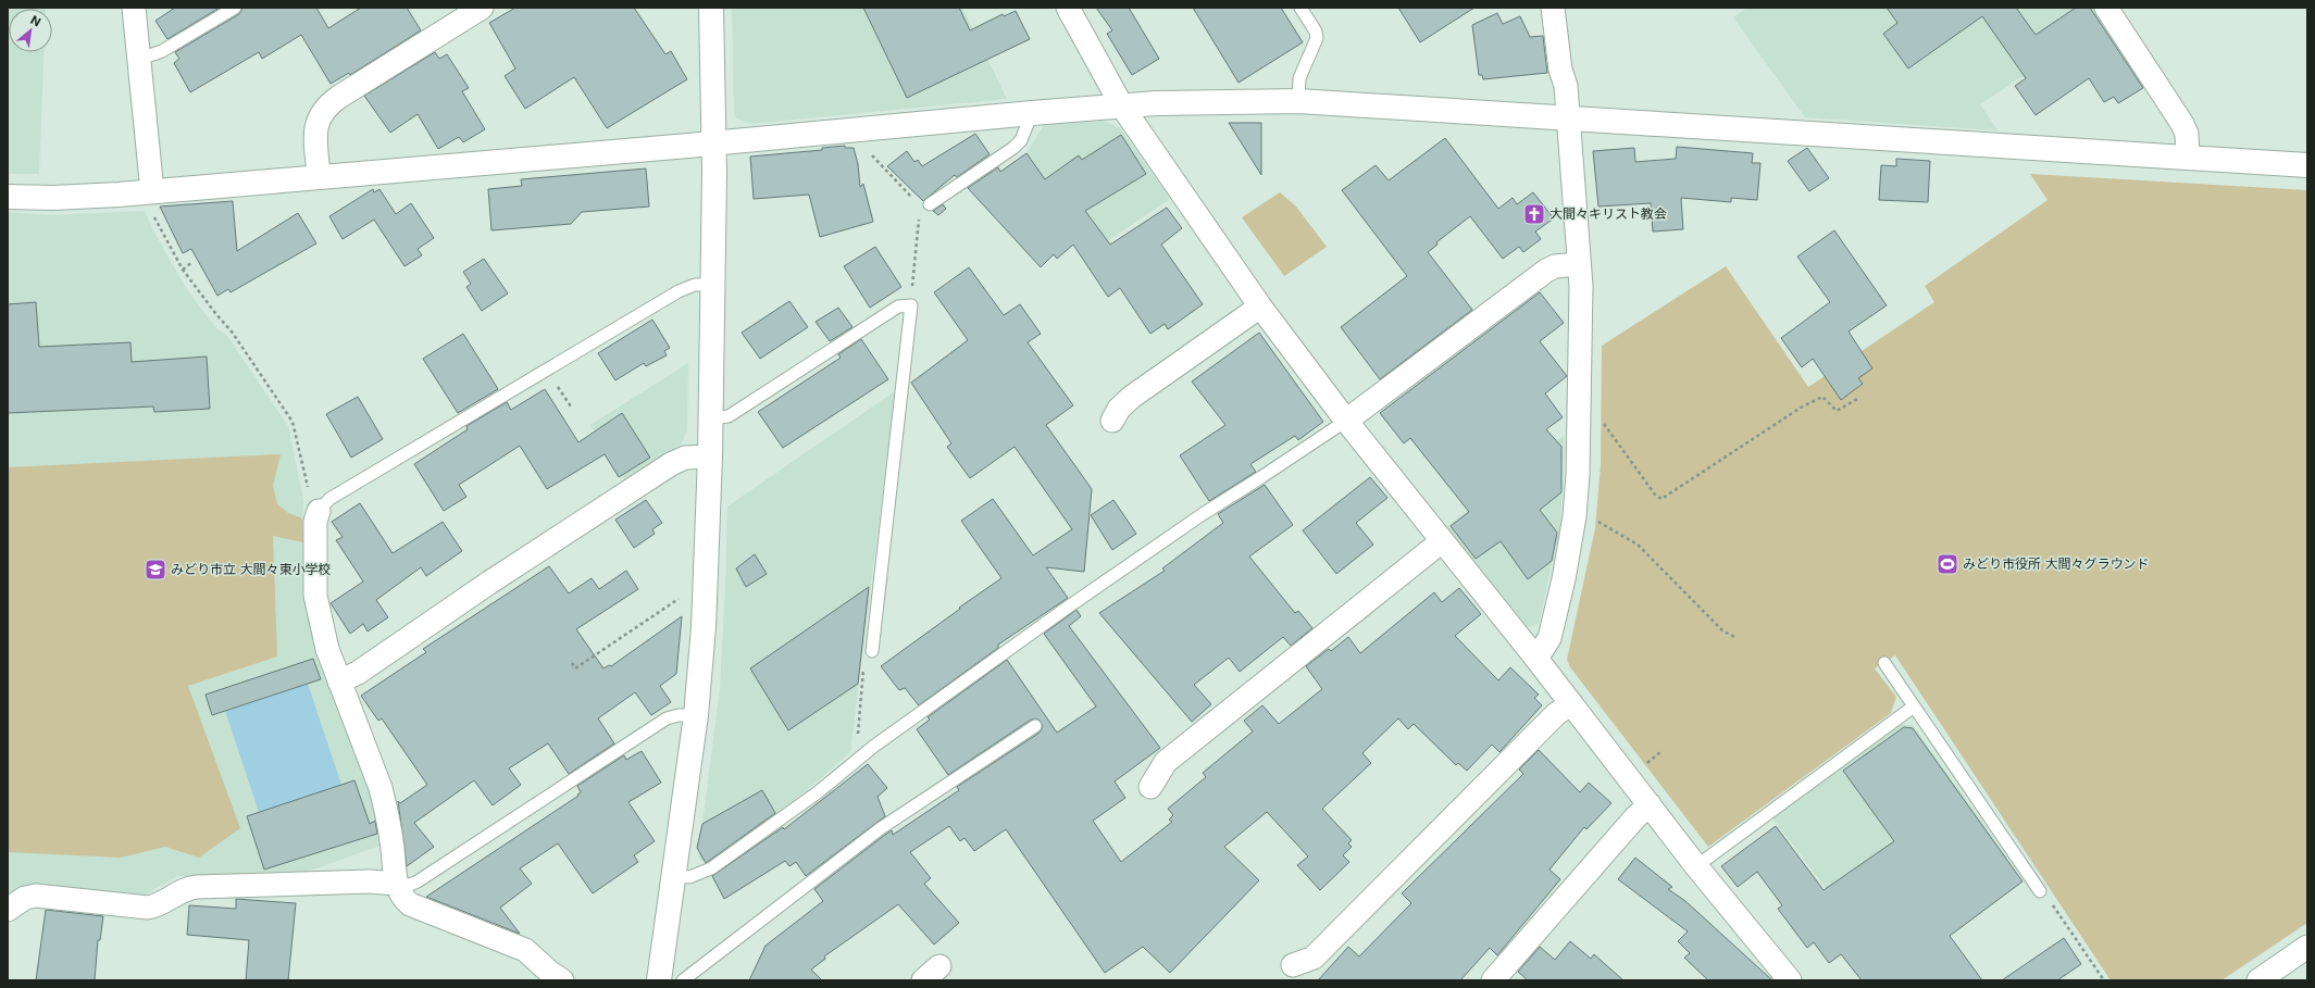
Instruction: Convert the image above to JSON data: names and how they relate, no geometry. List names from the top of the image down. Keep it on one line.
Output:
{"places":{"church":["大間々キリスト教会"],"sports":["みどり市役所 大間々グラウンド"],"school or university":["みどり市立 大間々東小学校"]},"north":"top right"}
